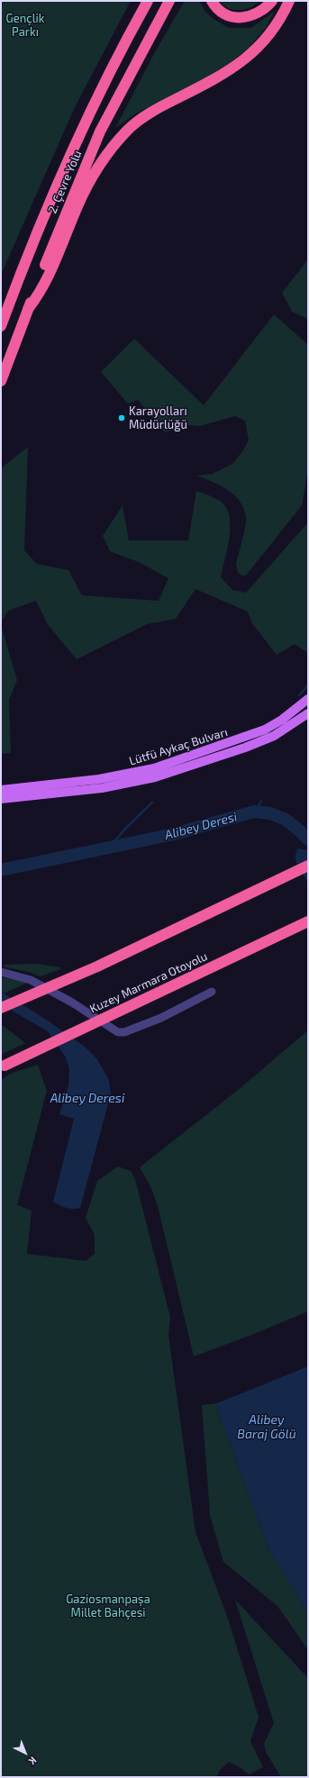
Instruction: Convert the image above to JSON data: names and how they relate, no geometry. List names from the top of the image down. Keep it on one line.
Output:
{"streets":{"highway":["2. Çevre Yolu","Kuzey Marmara Otoyolu"],"main road":["Lütfü Aykaç Bulvarı"]},"water":["Alibey Deresi","Alibey Baraj Gölü"],"parks":["Gençlik Parkı","Gaziosmanpaşa Millet Bahçesi"],"places":["Karayolları Müdürlüğü"],"north":"bottom right"}
